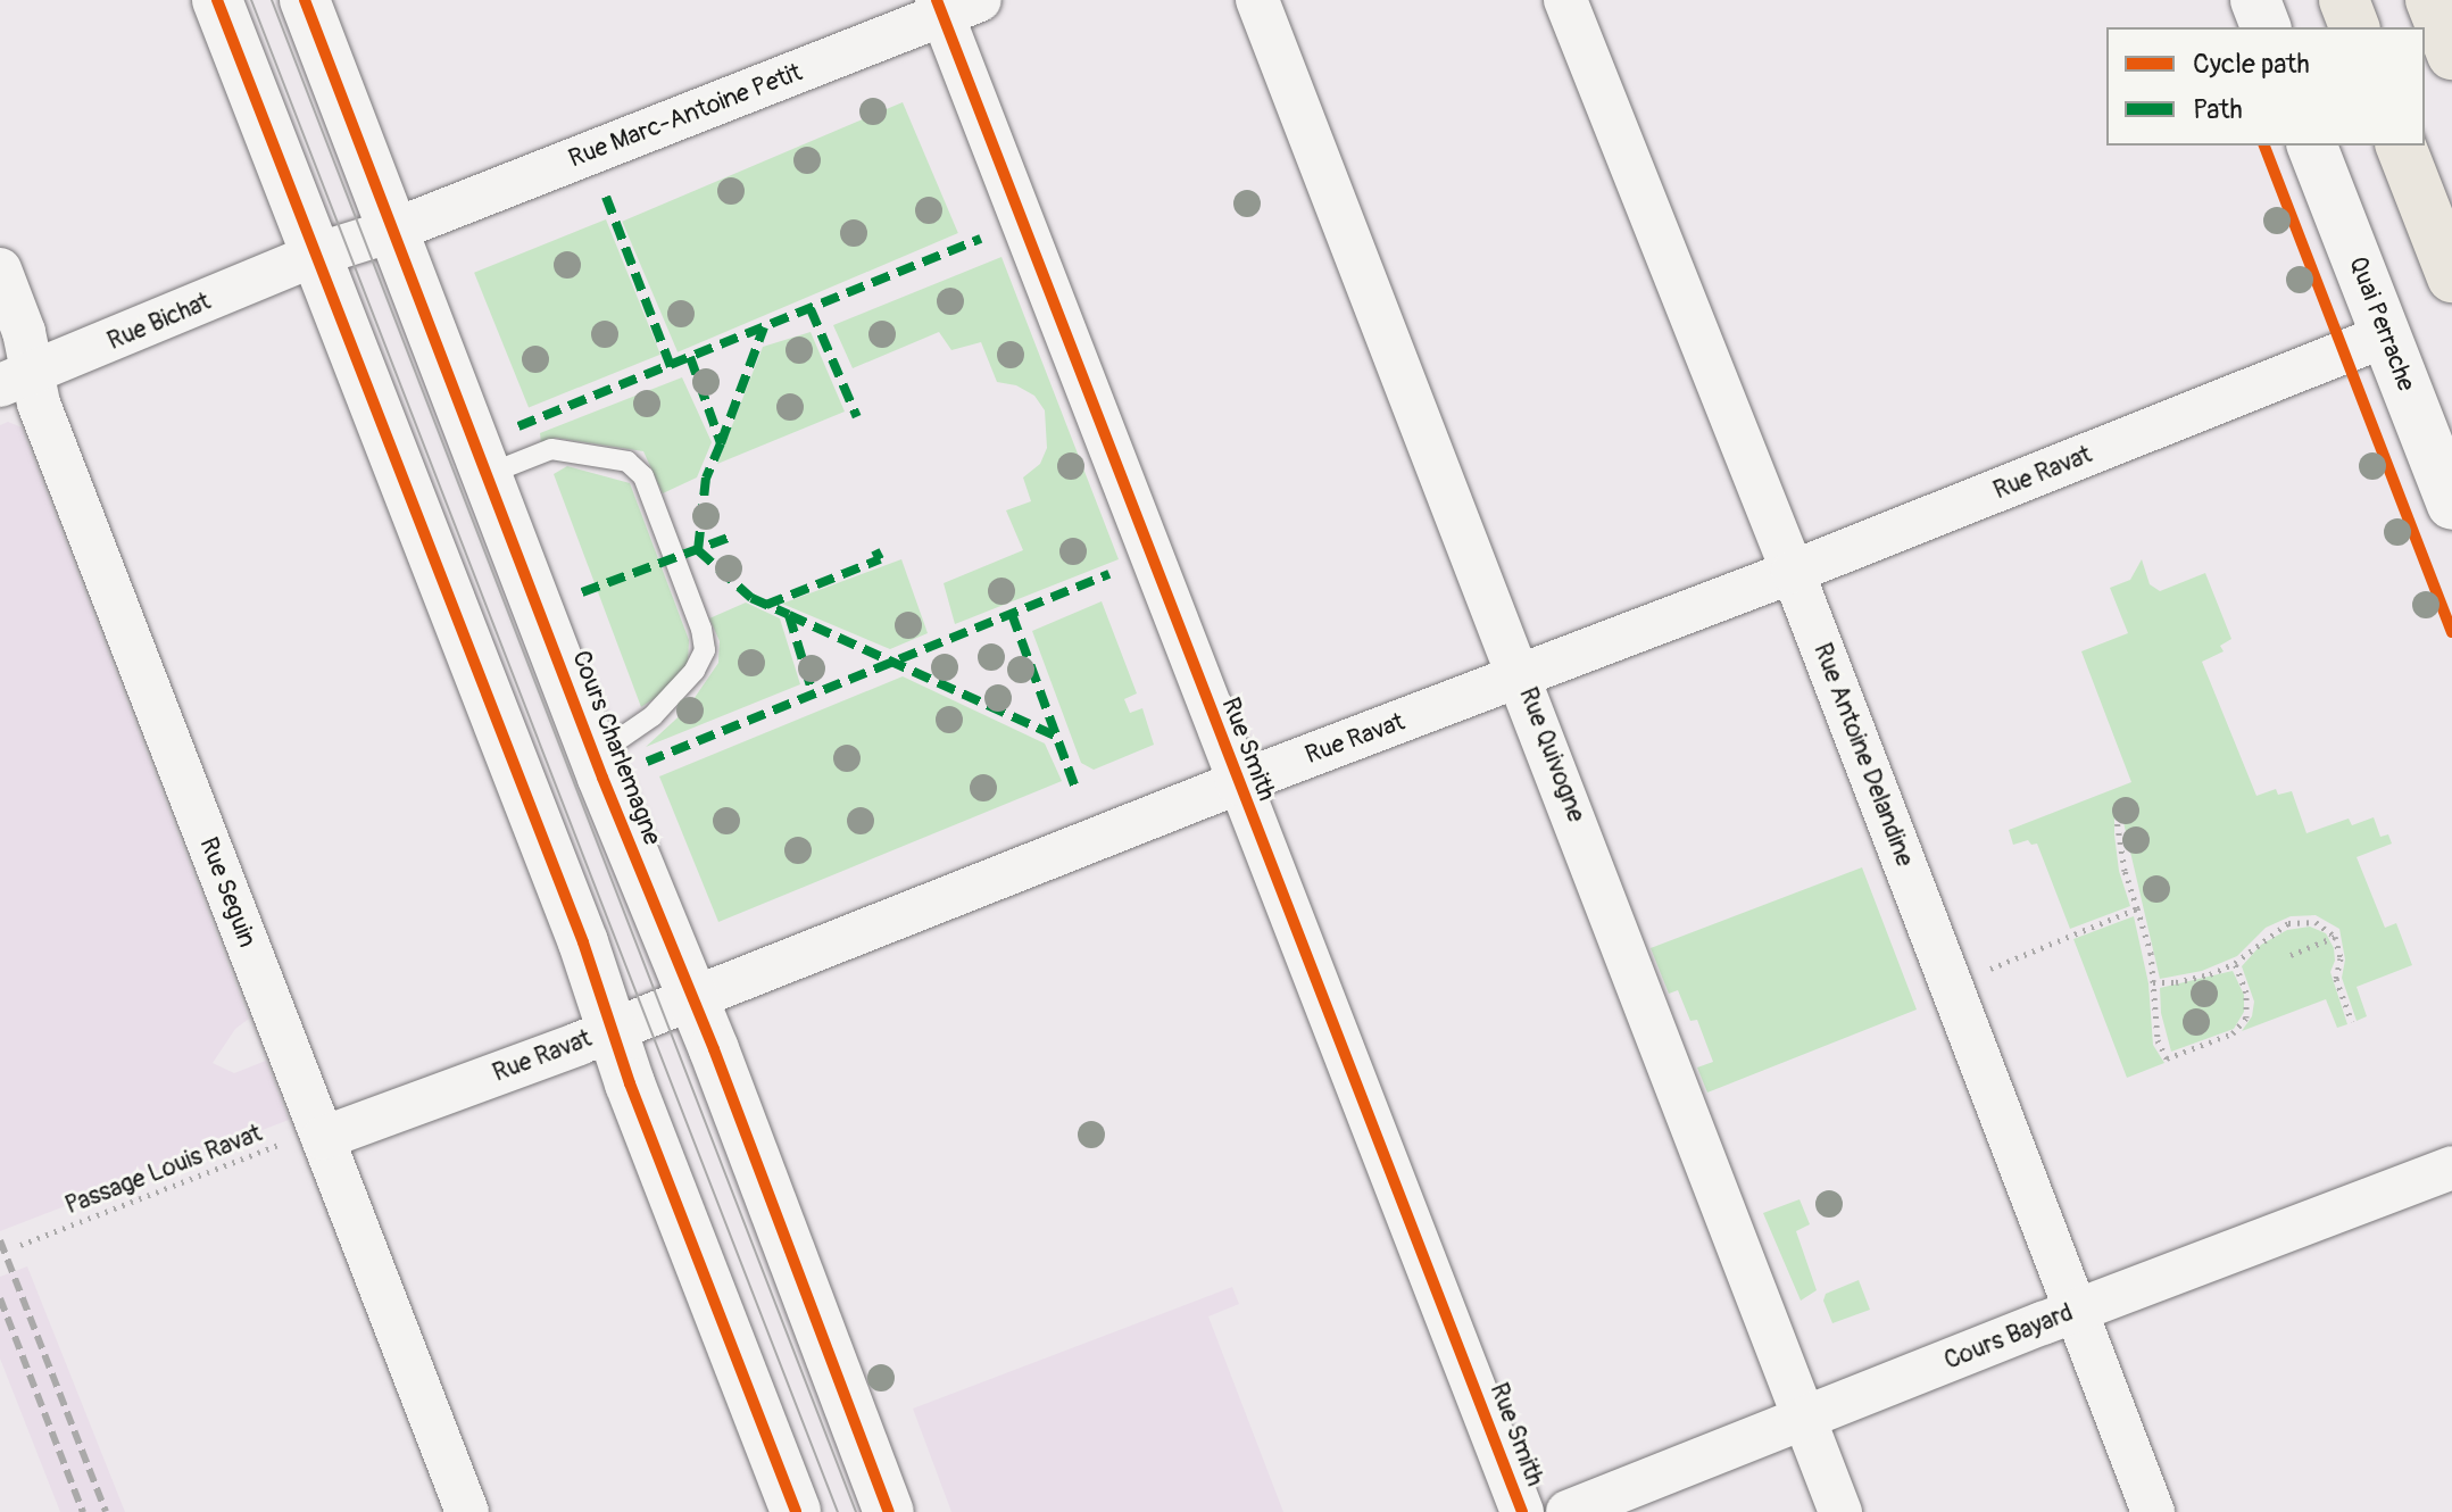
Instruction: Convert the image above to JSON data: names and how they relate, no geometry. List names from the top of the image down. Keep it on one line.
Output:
{"streets":{"street":["Rue Marc-Antoine Petit","Rue Bichat","Quai Perrache","Rue Ravat","Cours Charlemagne","Rue Smith","Rue Quivogne","Rue Antoine Delandine","Rue Seguin","Cours Bayard"],"path":["Passage Louis Ravat"]},"crossings":[["Rue Marc-Antoine Petit","Cours Charlemagne"],["Rue Marc-Antoine Petit","Rue Smith"],["Rue Bichat","Rue Seguin"],["Quai Perrache","Rue Ravat"],["Rue Ravat","Cours Charlemagne"],["Rue Ravat","Rue Smith"],["Rue Ravat","Rue Quivogne"],["Rue Ravat","Rue Antoine Delandine"],["Rue Ravat","Rue Seguin"],["Rue Ravat","Passage Louis Ravat"],["Rue Quivogne","Cours Bayard"],["Rue Antoine Delandine","Cours Bayard"],["Rue Seguin","Passage Louis Ravat"]],"legend":["Cycle path","Path"]}
